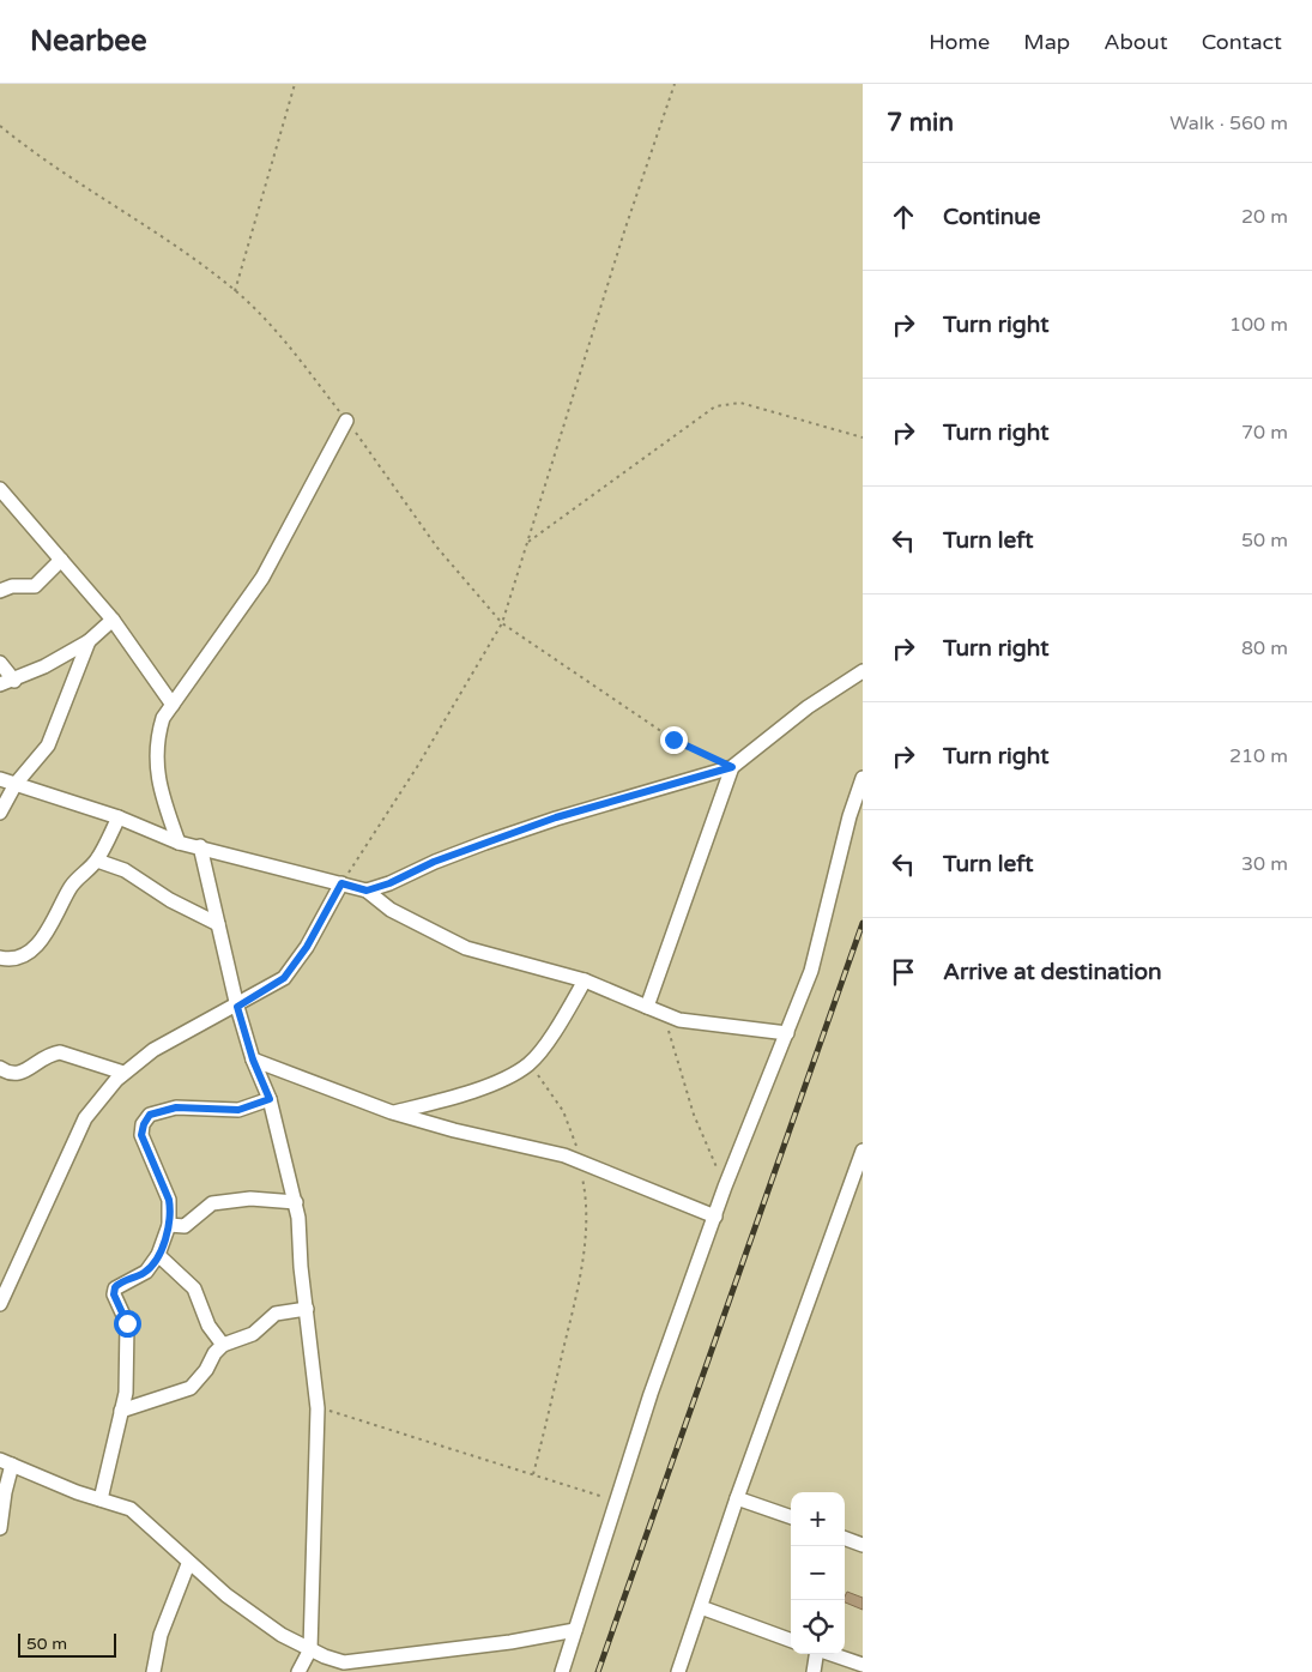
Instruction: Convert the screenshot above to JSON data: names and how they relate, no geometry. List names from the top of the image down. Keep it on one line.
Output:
{"scale_bar":"50 m","page":{"header":"Nearbee","nav":["Home","Map","About","Contact"],"heading":["7 min","Walk · 560 m"],"list":[["Continue","20 m"],["Turn right","100 m"],["Turn right","70 m"],["Turn left","50 m"],["Turn right","80 m"],["Turn right","210 m"],["Turn left","30 m"],"Arrive at destination"],"map_buttons":["+","−"],"scale":"50 m"}}
